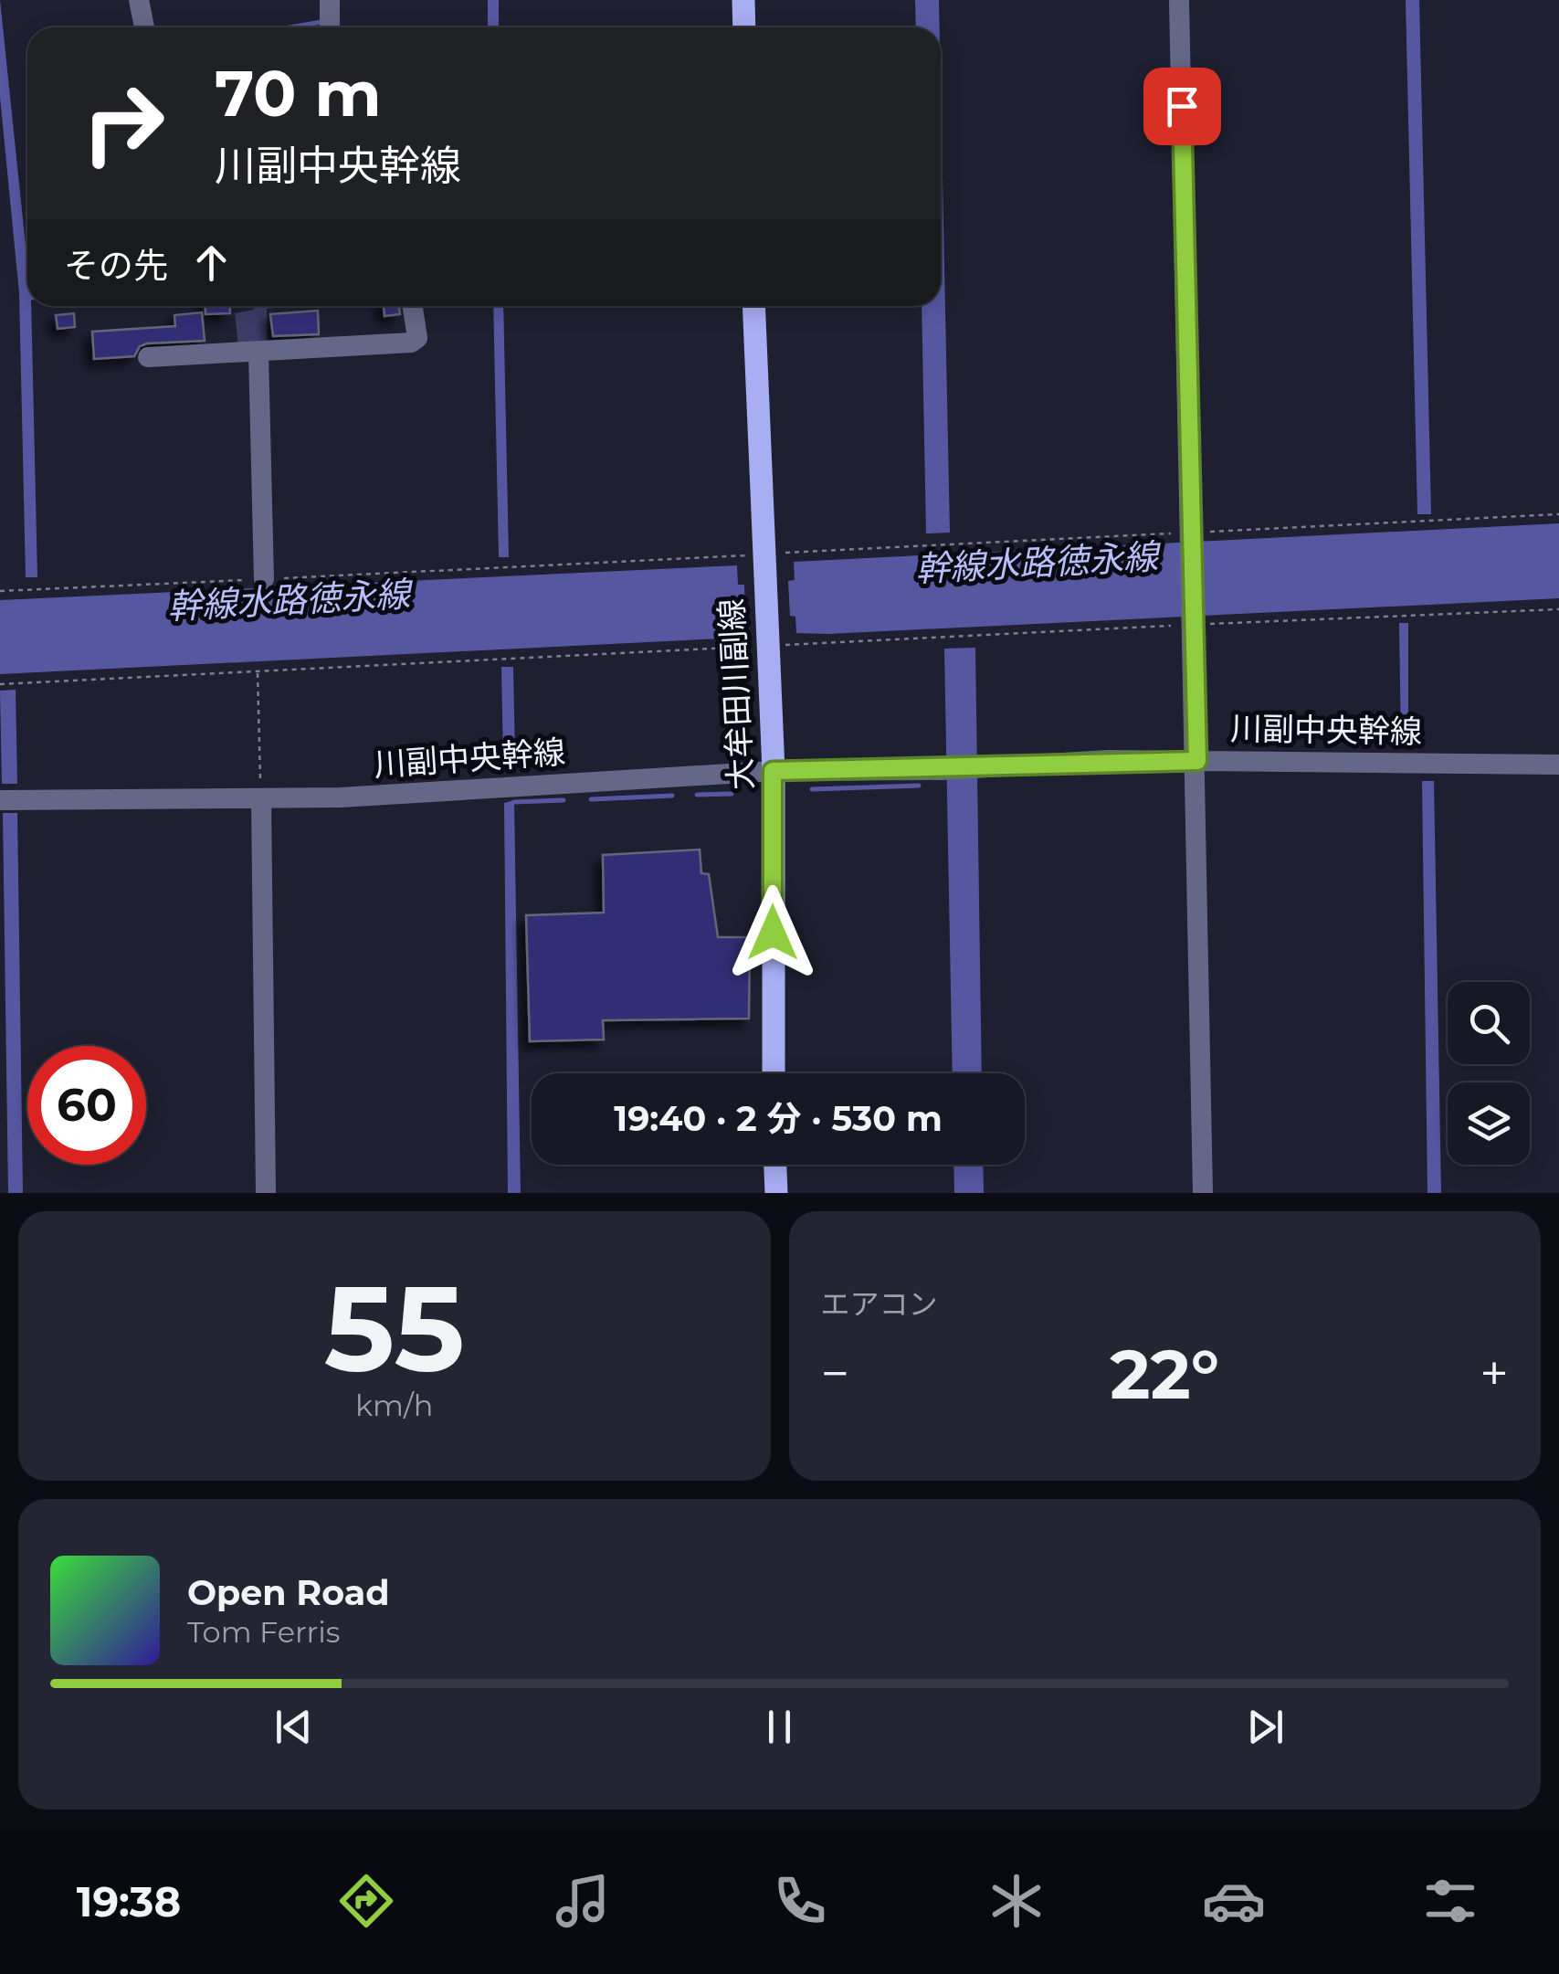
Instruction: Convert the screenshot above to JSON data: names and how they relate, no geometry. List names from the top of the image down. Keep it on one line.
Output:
{"streets":{"main road":["大牟田川副線"],"street":["川副中央幹線"]},"crossings":[["大牟田川副線","川副中央幹線"]],"water":["幹線水路徳永線"],"page":{"turn":["70 m","川副中央幹線"],"then":"その先","limit":"60","trip":"19:40 · 2 分 · 530 m","tile":[["55","km/h"],"エアコン"],"heat":["−","22°","+"],"song":["Open Road","Tom Ferris"],"tabs":"19:38"}}
